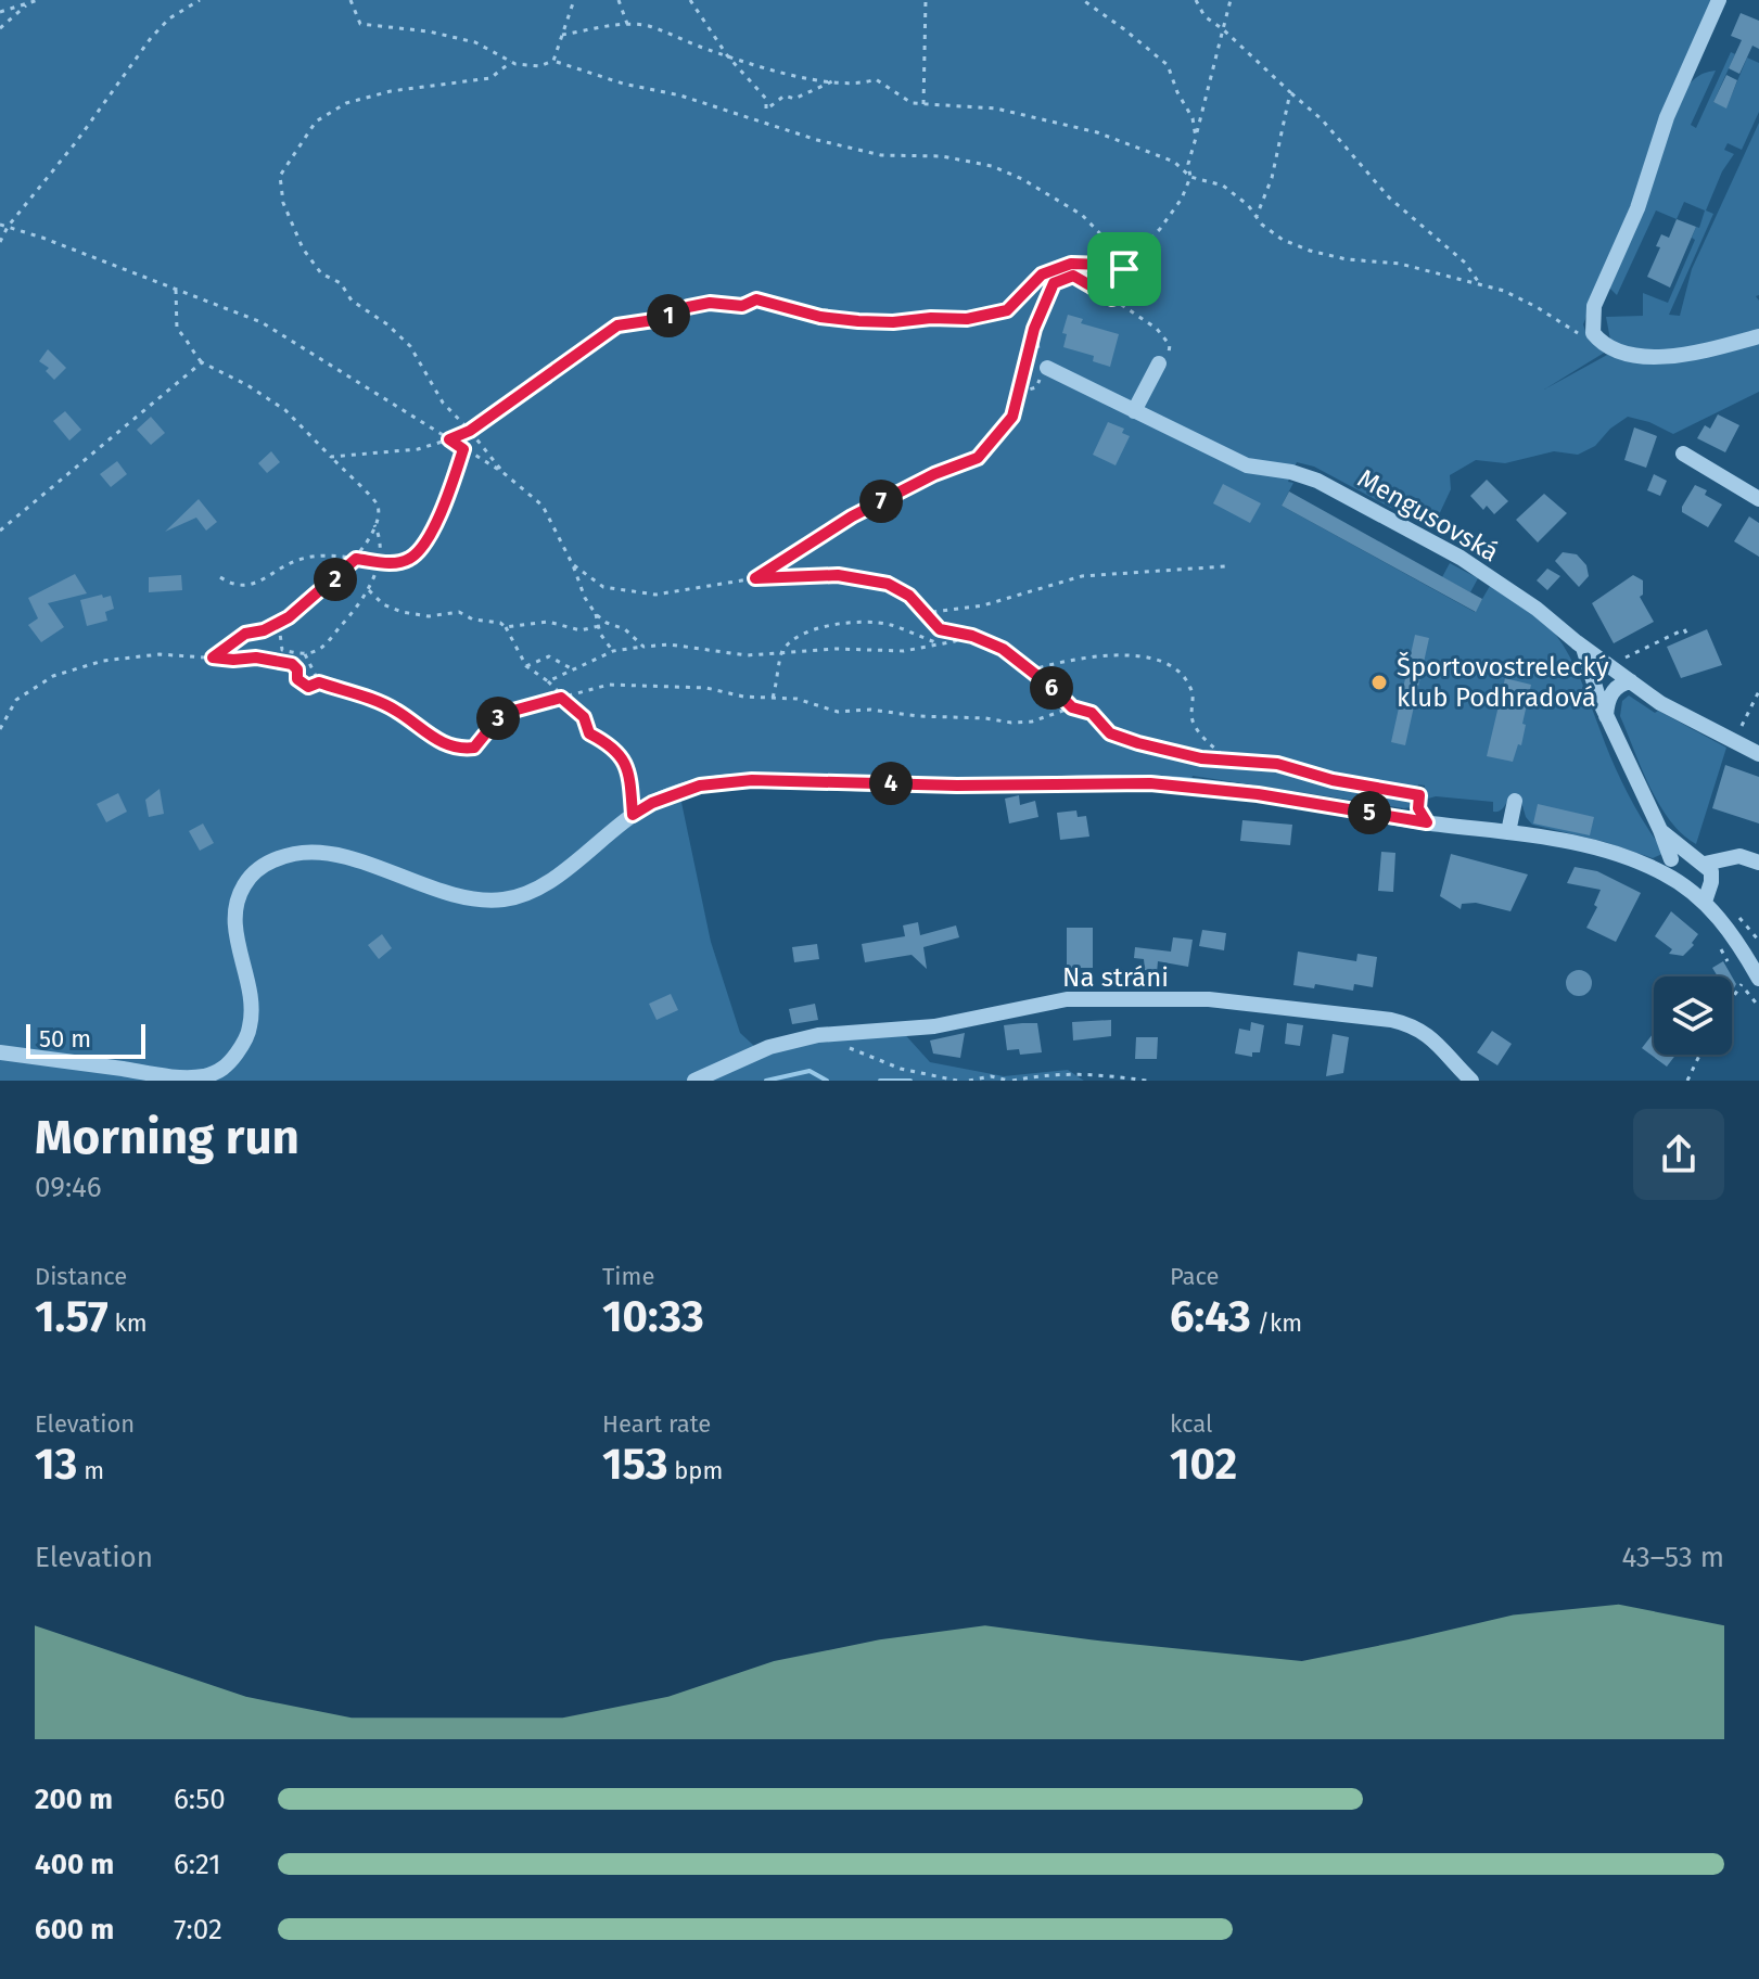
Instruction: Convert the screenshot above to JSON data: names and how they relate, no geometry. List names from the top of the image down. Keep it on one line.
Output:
{"streets":{"street":["Mengusovská","Na stráni"]},"places":["Športovostrelecký klub Podhradová"],"scale_bar":"50 m","page":{"pins":["1","7","2","6","3","4","5"],"scale":"50 m","heading":["Morning run","09:46"],"stats":[["Distance","1.57 km"],["Time","10:33"],["Pace","6:43 /km"],["Elevation","13 m"],["Heart rate","153 bpm"],["kcal","102"]],"chart":["Elevation","43–53 m"],"list":[{"name":"200 m","note":"6:50"},{"name":"400 m","note":"6:21"},{"name":"600 m","note":"7:02"}]}}
